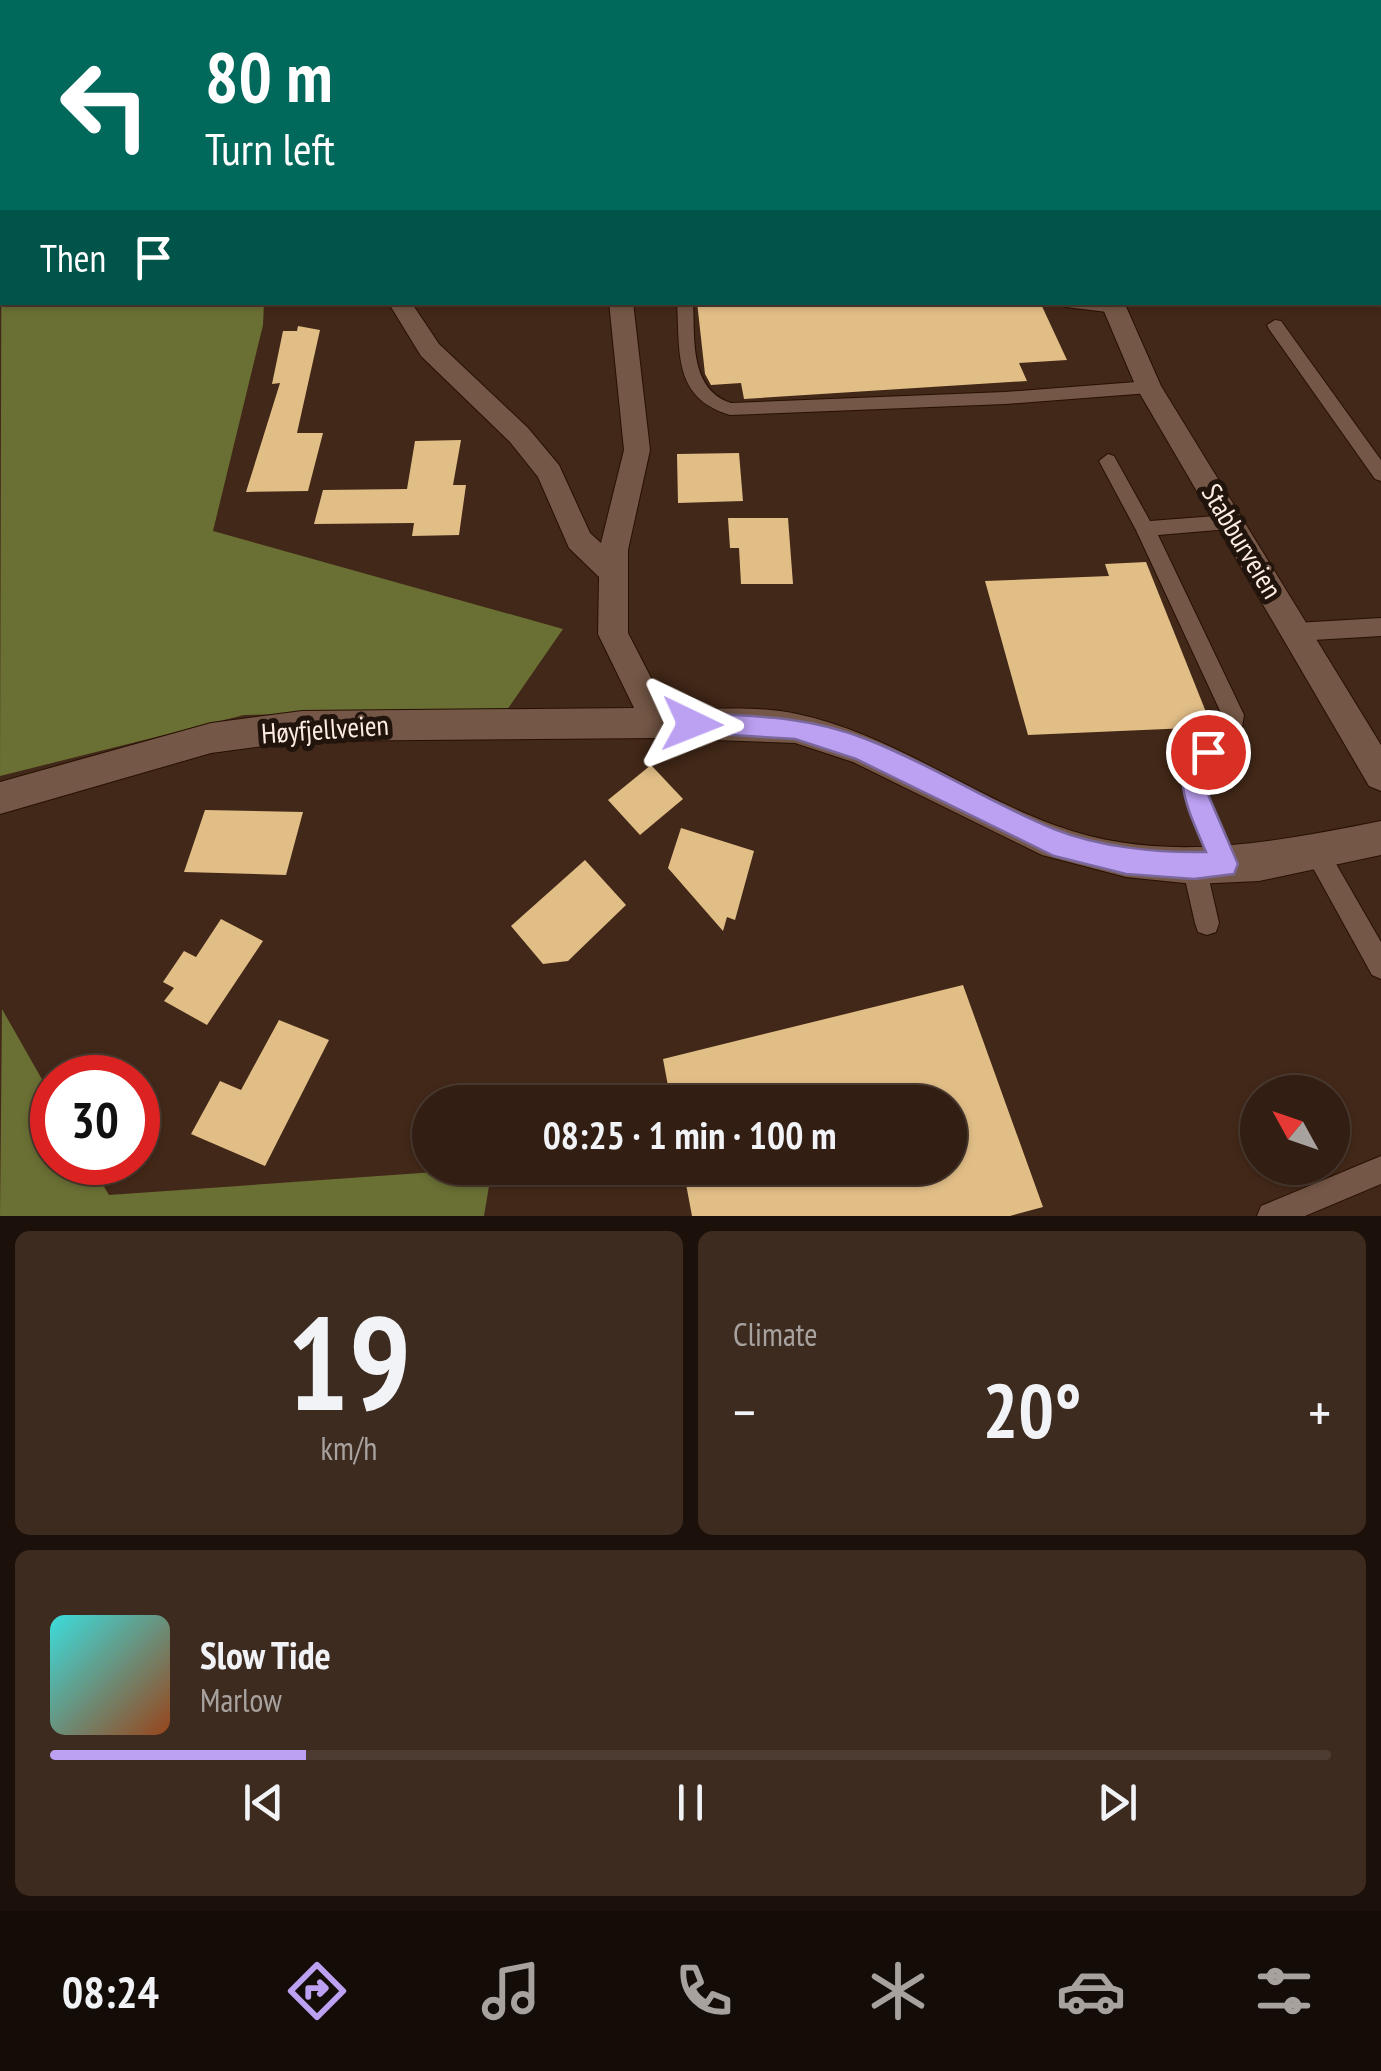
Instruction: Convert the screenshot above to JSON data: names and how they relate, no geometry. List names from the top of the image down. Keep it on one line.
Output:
{"streets":{"street":["Stabburveien","Høyfjellveien"]},"north":"top left","page":{"turn":["80 m","Turn left"],"then":"Then","limit":"30","trip":"08:25 · 1 min · 100 m","tile":[["19","km/h"],"Climate"],"heat":["−","20°","+"],"song":["Slow Tide","Marlow"],"tabs":"08:24"}}
